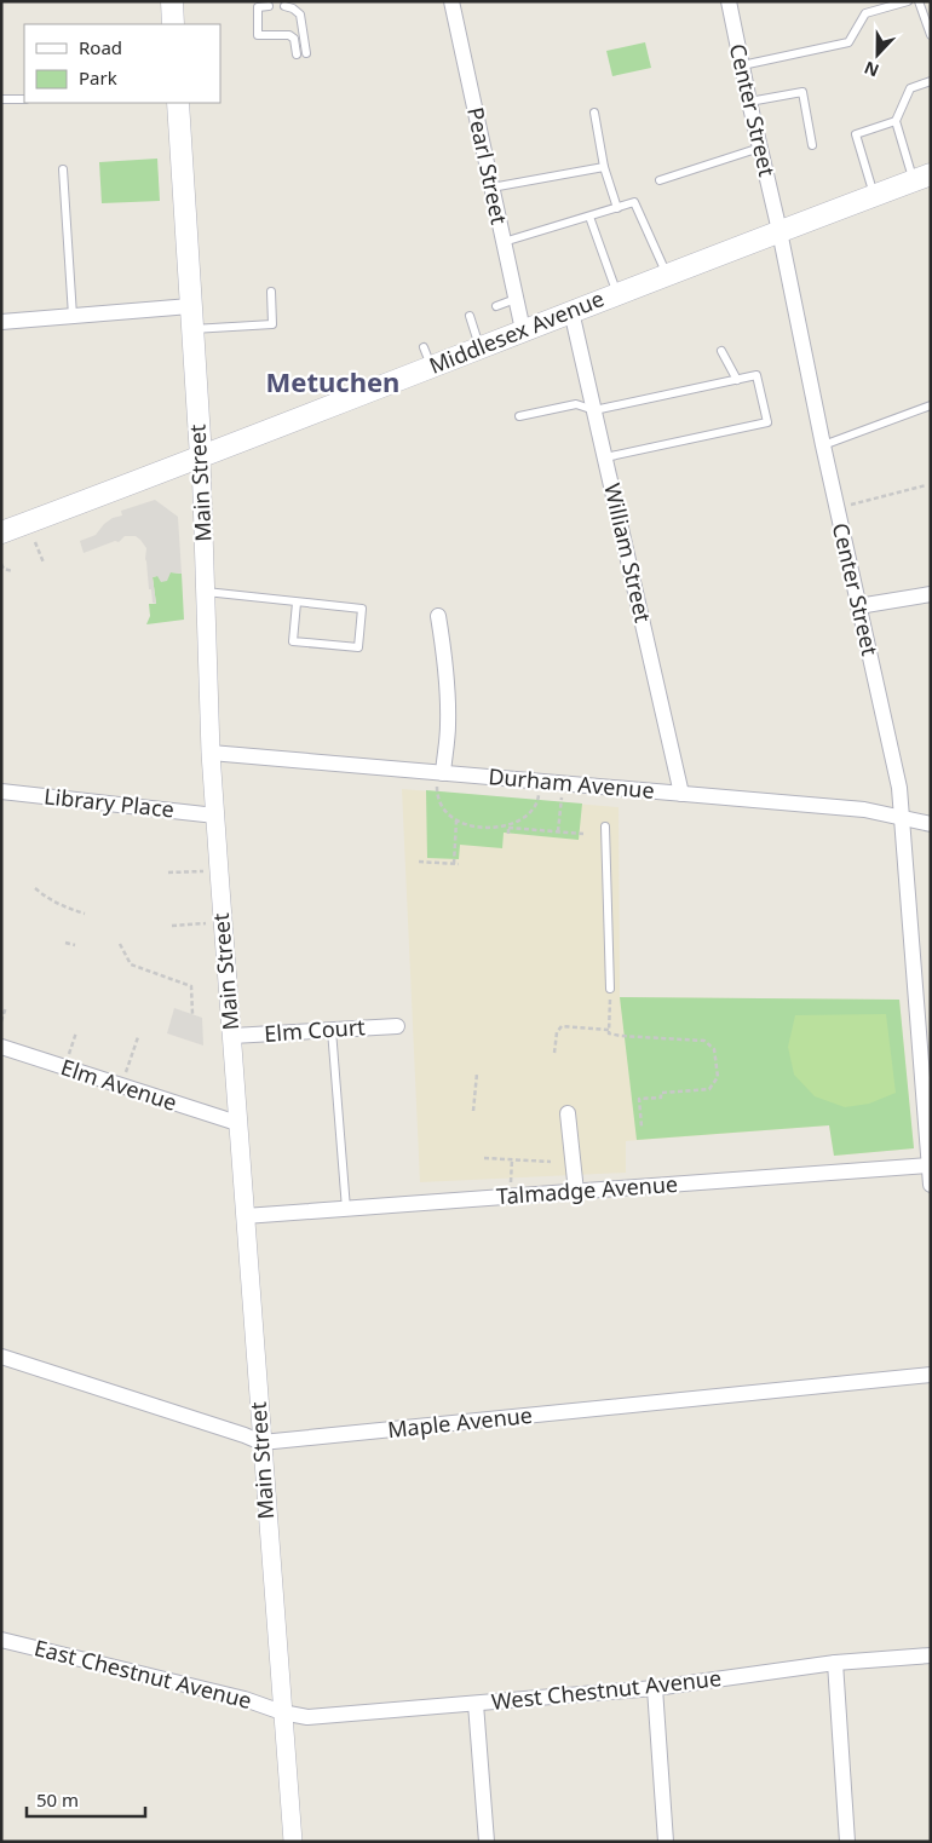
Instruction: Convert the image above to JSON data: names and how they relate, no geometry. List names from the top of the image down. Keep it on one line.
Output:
{"streets":{"main road":["Middlesex Avenue","Main Street"],"street":["Center Street","Pearl Street","William Street","Durham Avenue","Library Place","Elm Court","Elm Avenue","Talmadge Avenue","Maple Avenue","East Chestnut Avenue","West Chestnut Avenue"]},"crossings":[["Center Street","Middlesex Avenue"],["Center Street","Durham Avenue"],["Center Street","Talmadge Avenue"],["Pearl Street","Middlesex Avenue"],["Middlesex Avenue","Main Street"],["Middlesex Avenue","William Street"],["Main Street","Durham Avenue"],["Main Street","Library Place"],["Main Street","Elm Court"],["Main Street","Elm Avenue"],["Main Street","Talmadge Avenue"],["Main Street","Maple Avenue"],["Main Street","East Chestnut Avenue"],["Main Street","West Chestnut Avenue"],["William Street","Durham Avenue"],["East Chestnut Avenue","West Chestnut Avenue"]],"districts":["Metuchen"],"legend":["Road","Park"],"scale_bar":"50 m","north":"bottom"}
